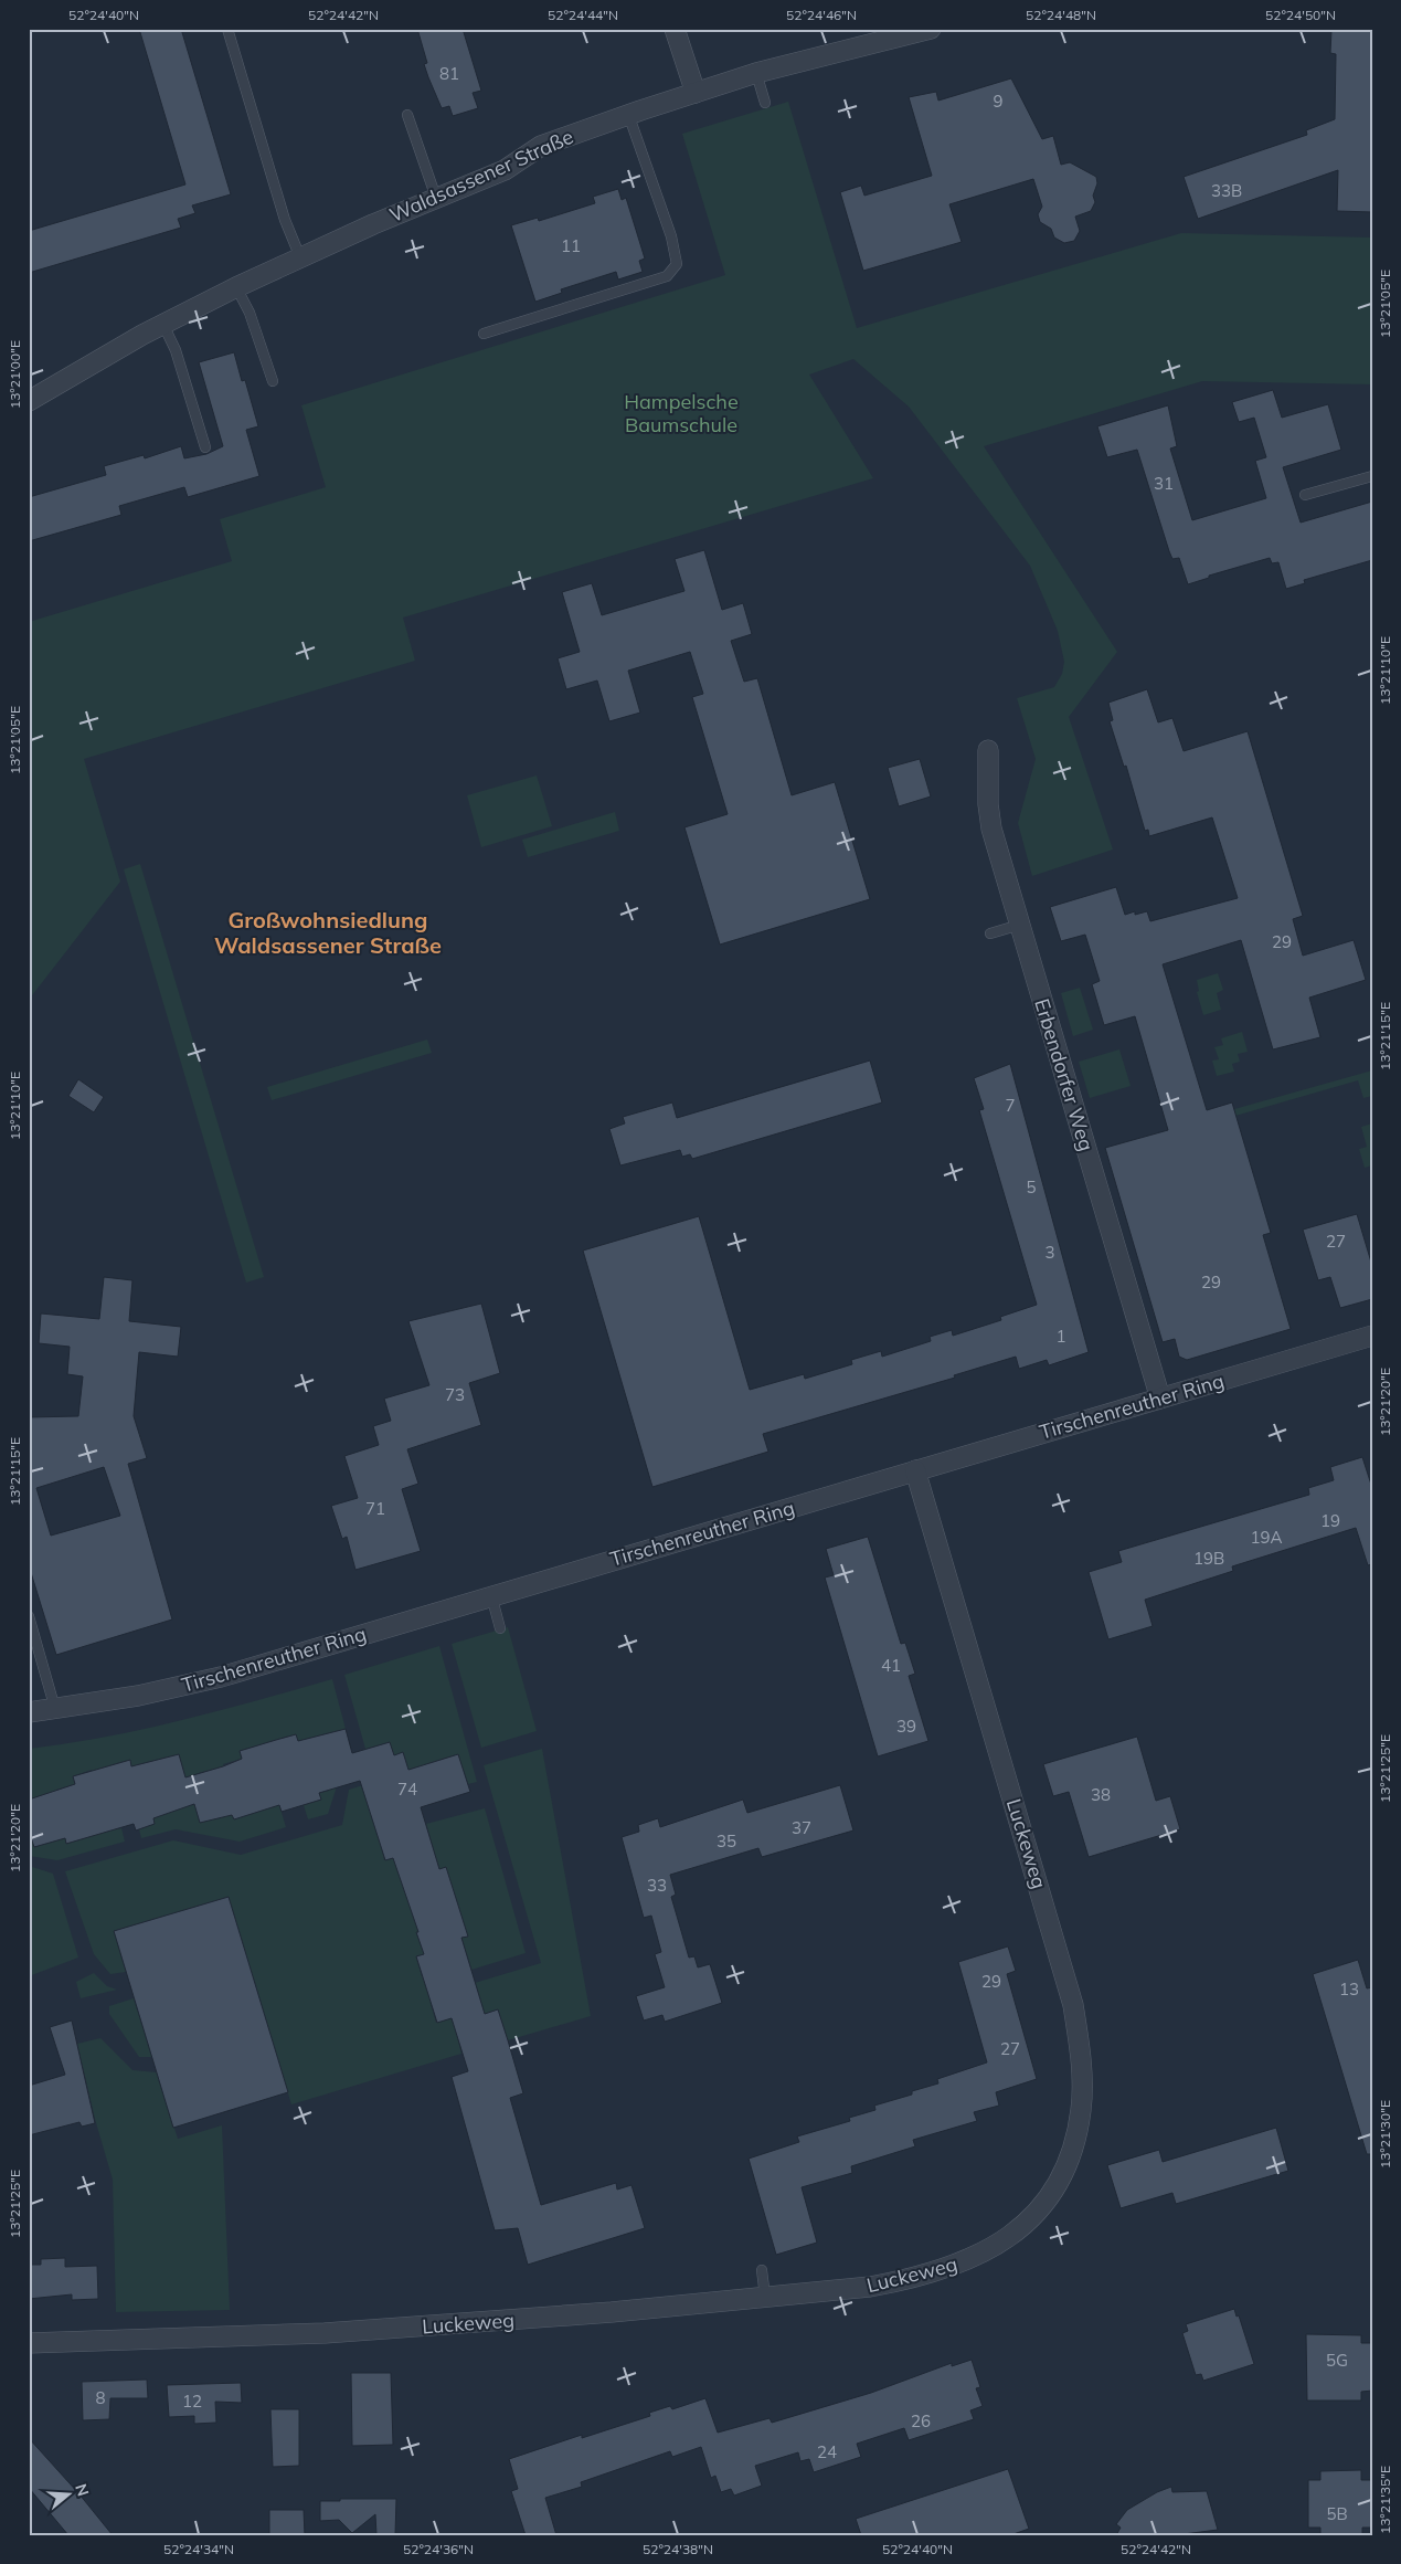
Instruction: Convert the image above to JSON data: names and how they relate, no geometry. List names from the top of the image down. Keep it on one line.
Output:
{"streets":{"street":["Waldsassener Straße","Erbendorfer Weg","Tirschenreuther Ring","Luckeweg"]},"crossings":[["Erbendorfer Weg","Tirschenreuther Ring"],["Tirschenreuther Ring","Luckeweg"]],"districts":["Großwohnsiedlung Waldsassener Straße"],"parks":["Hampelsche Baumschule"],"house_numbers":["81","9","33B","11","31","29","7","5","27","3","29","1","73","71","19","19A","19B","41","39","74","38","37","35","33","29","13","27","5G","8","12","26","24","5B"],"north":"right","coordinates":["52°24'40\"N","52°24'42\"N","52°24'44\"N","52°24'46\"N","52°24'48\"N","52°24'50\"N","13°21'05\"E","13°21'00\"E","13°21'10\"E","13°21'15\"E","13°21'20\"E","13°21'25\"E","13°21'30\"E","13°21'35\"E","52°24'34\"N","52°24'36\"N","52°24'38\"N"]}
